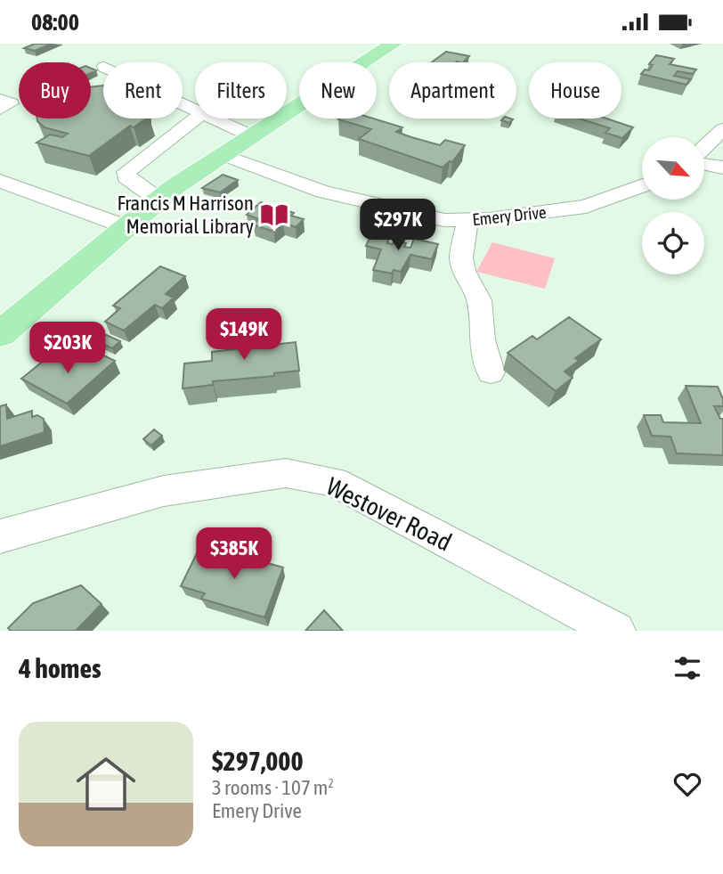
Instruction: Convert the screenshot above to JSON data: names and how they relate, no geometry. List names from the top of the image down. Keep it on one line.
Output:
{"streets":{"street":["Emery Drive","Westover Road"]},"places":{"library":["Francis M Harrison Memorial Library"]},"north":"bottom right","page":{"status":"08:00","chip":["Buy","Rent","Filters","New","Apartment","House"],"price":["$297K","$149K","$203K","$385K"],"heading":"4 homes","list":[{"name":"$297,000","note":"3 rooms · 107 m² · Emery Drive"}]}}
